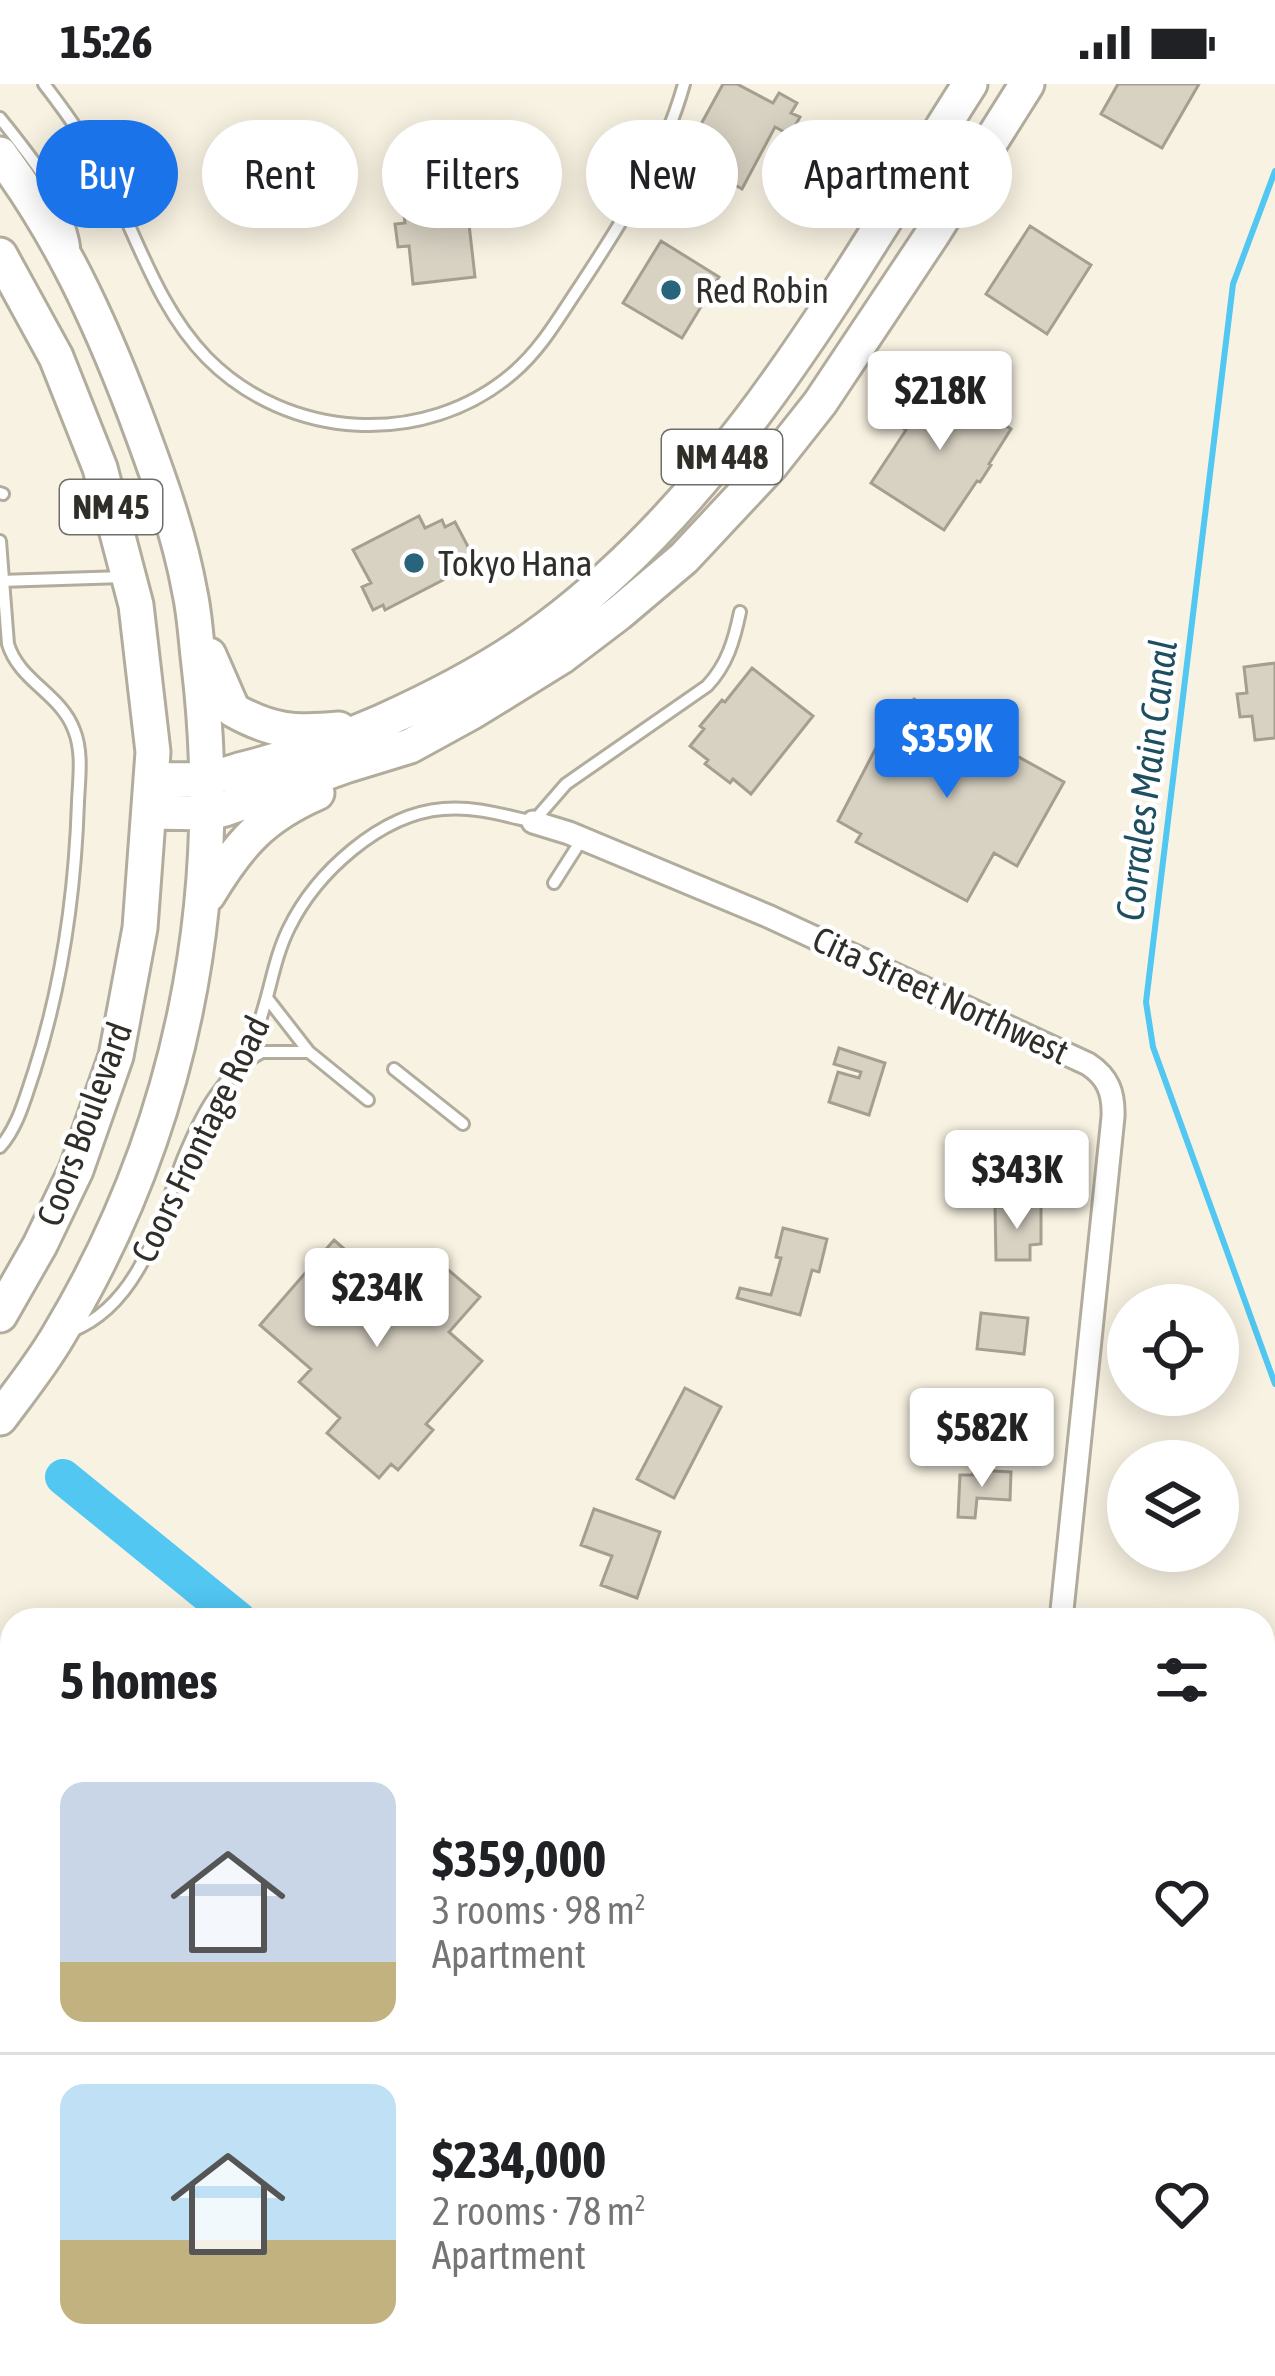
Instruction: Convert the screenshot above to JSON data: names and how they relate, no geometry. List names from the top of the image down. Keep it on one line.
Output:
{"streets":{"main road":["NM 448","NM 45","Coors Boulevard"],"street":["Cita Street Northwest"],"lane":["Coors Frontage Road"]},"crossings":[["NM 448","NM 45"],["NM 448","Coors Boulevard"],["NM 45","Coors Boulevard"],["NM 45","Coors Frontage Road"],["Cita Street Northwest","Coors Frontage Road"],["Coors Boulevard","Coors Frontage Road"]],"water":["Corrales Main Canal"],"places":["Red Robin","Tokyo Hana"],"page":{"status":"15:26","chip":["Buy","Rent","Filters","New","Apartment"],"price":["$218K","$359K","$343K","$234K","$582K"],"heading":"5 homes","list":[{"name":"$359,000","note":"3 rooms · 98 m² · Apartment"},{"name":"$234,000","note":"2 rooms · 78 m² · Apartment"}]}}
